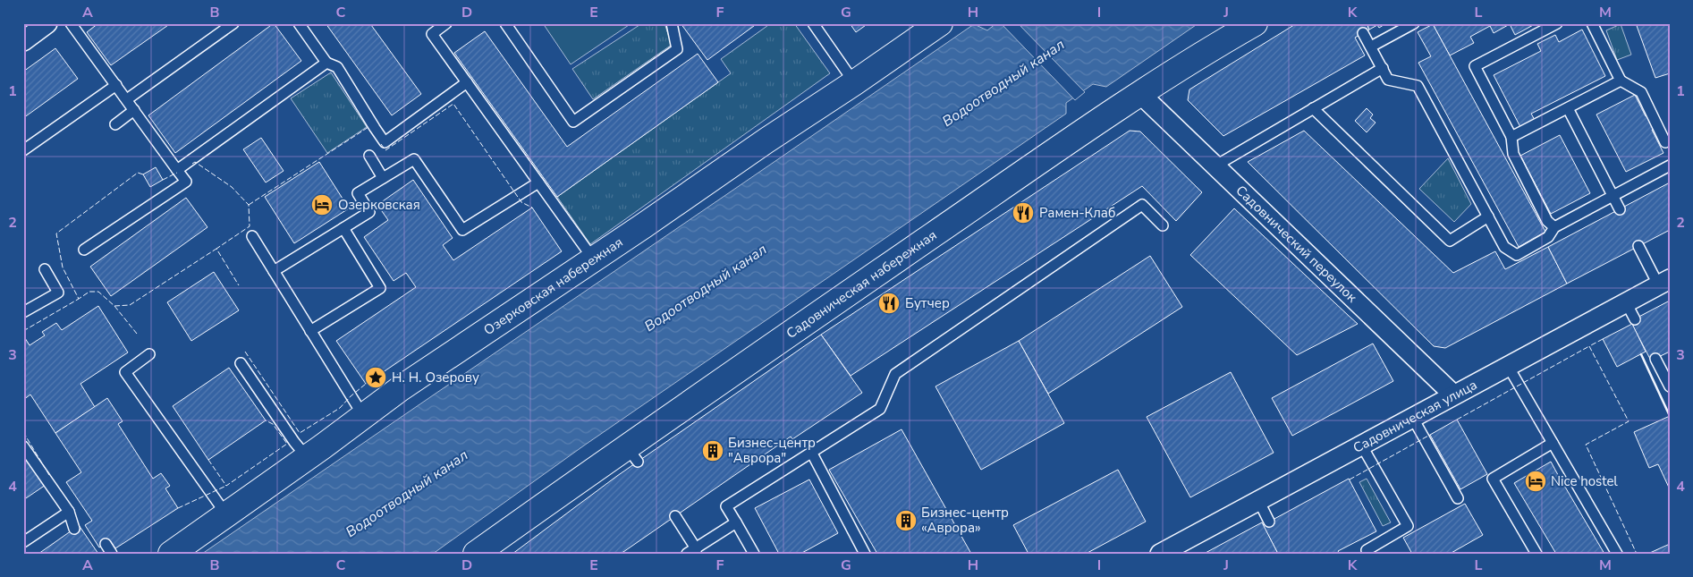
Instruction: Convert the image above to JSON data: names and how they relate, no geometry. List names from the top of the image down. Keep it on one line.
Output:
{"streets":{"street":["Садовнический переулок","Садовническая набережная","Озерковская набережная","Садовническая улица"]},"crossings":[["Садовнический переулок","Садовническая набережная"],["Садовнический переулок","Садовническая улица"]],"water":["Водоотводный канал"],"places":{"hotel":["Озерковская","Nice hostel"],"restaurant":["Рамен-Клаб","Бутчер"],"place":["Н. Н. Озерову"],"building":["Бизнес-центр \"Аврора\"","Бизнес-центр «Аврора»"]},"grid":{"columns":["A","B","C","D","E","F","G","H","I","J","K","L","M"],"rows":["1","2","3","4"]}}
